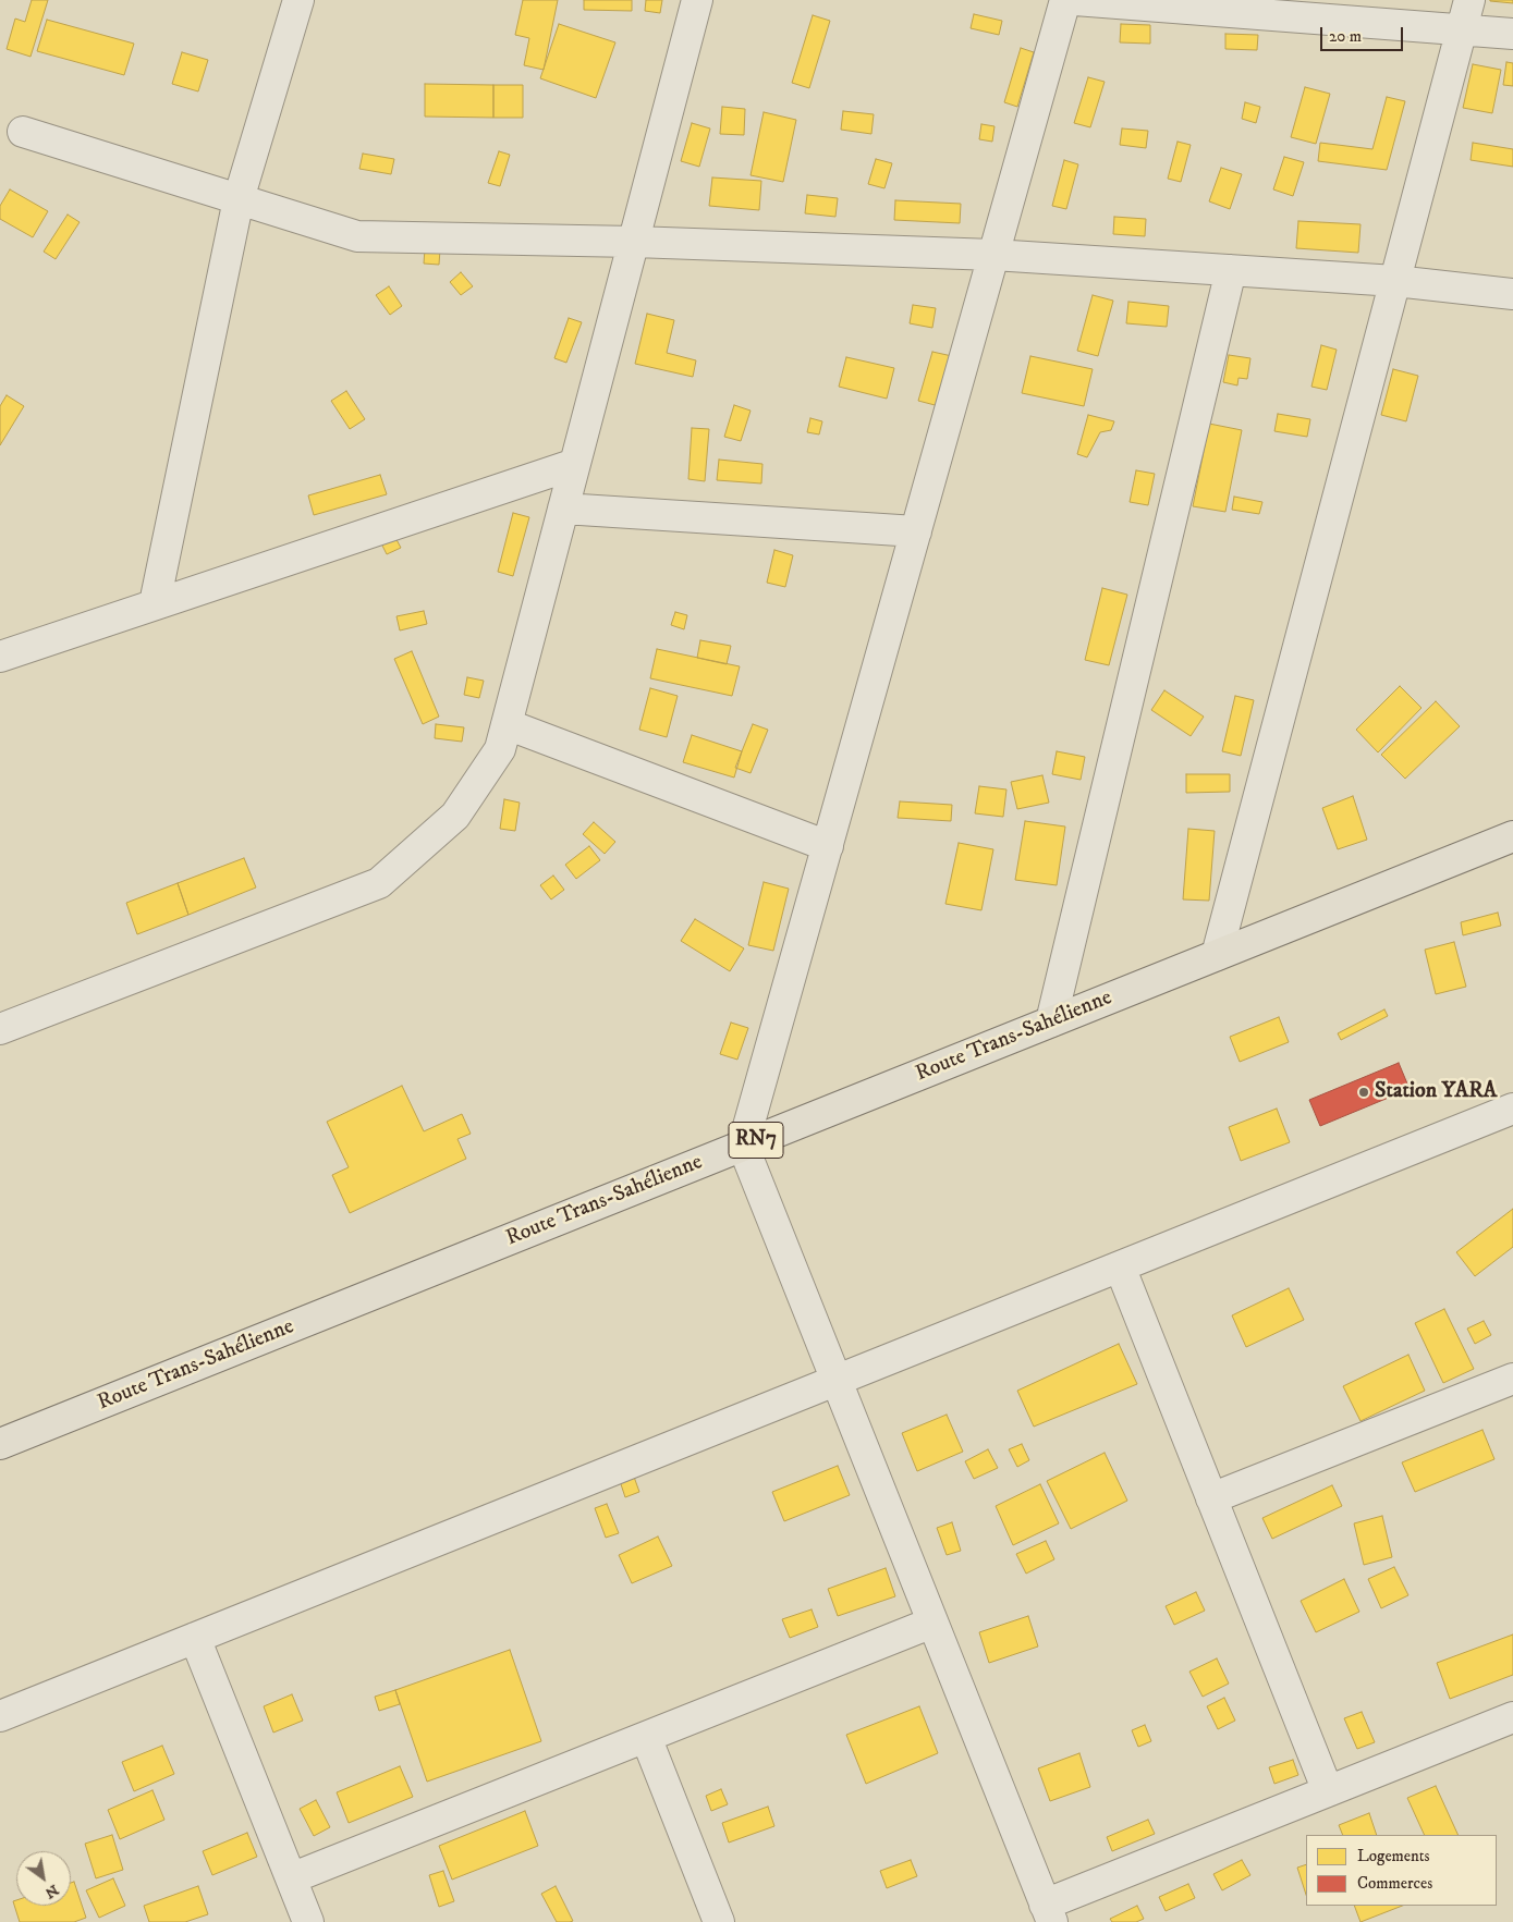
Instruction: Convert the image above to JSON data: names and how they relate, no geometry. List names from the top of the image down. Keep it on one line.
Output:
{"streets":{"highway":["Route Trans-Sahélienne","RN7"]},"places":["Station YARA"],"legend":["Logements","Commerces"],"scale_bar":"20 m","north":"bottom right"}
